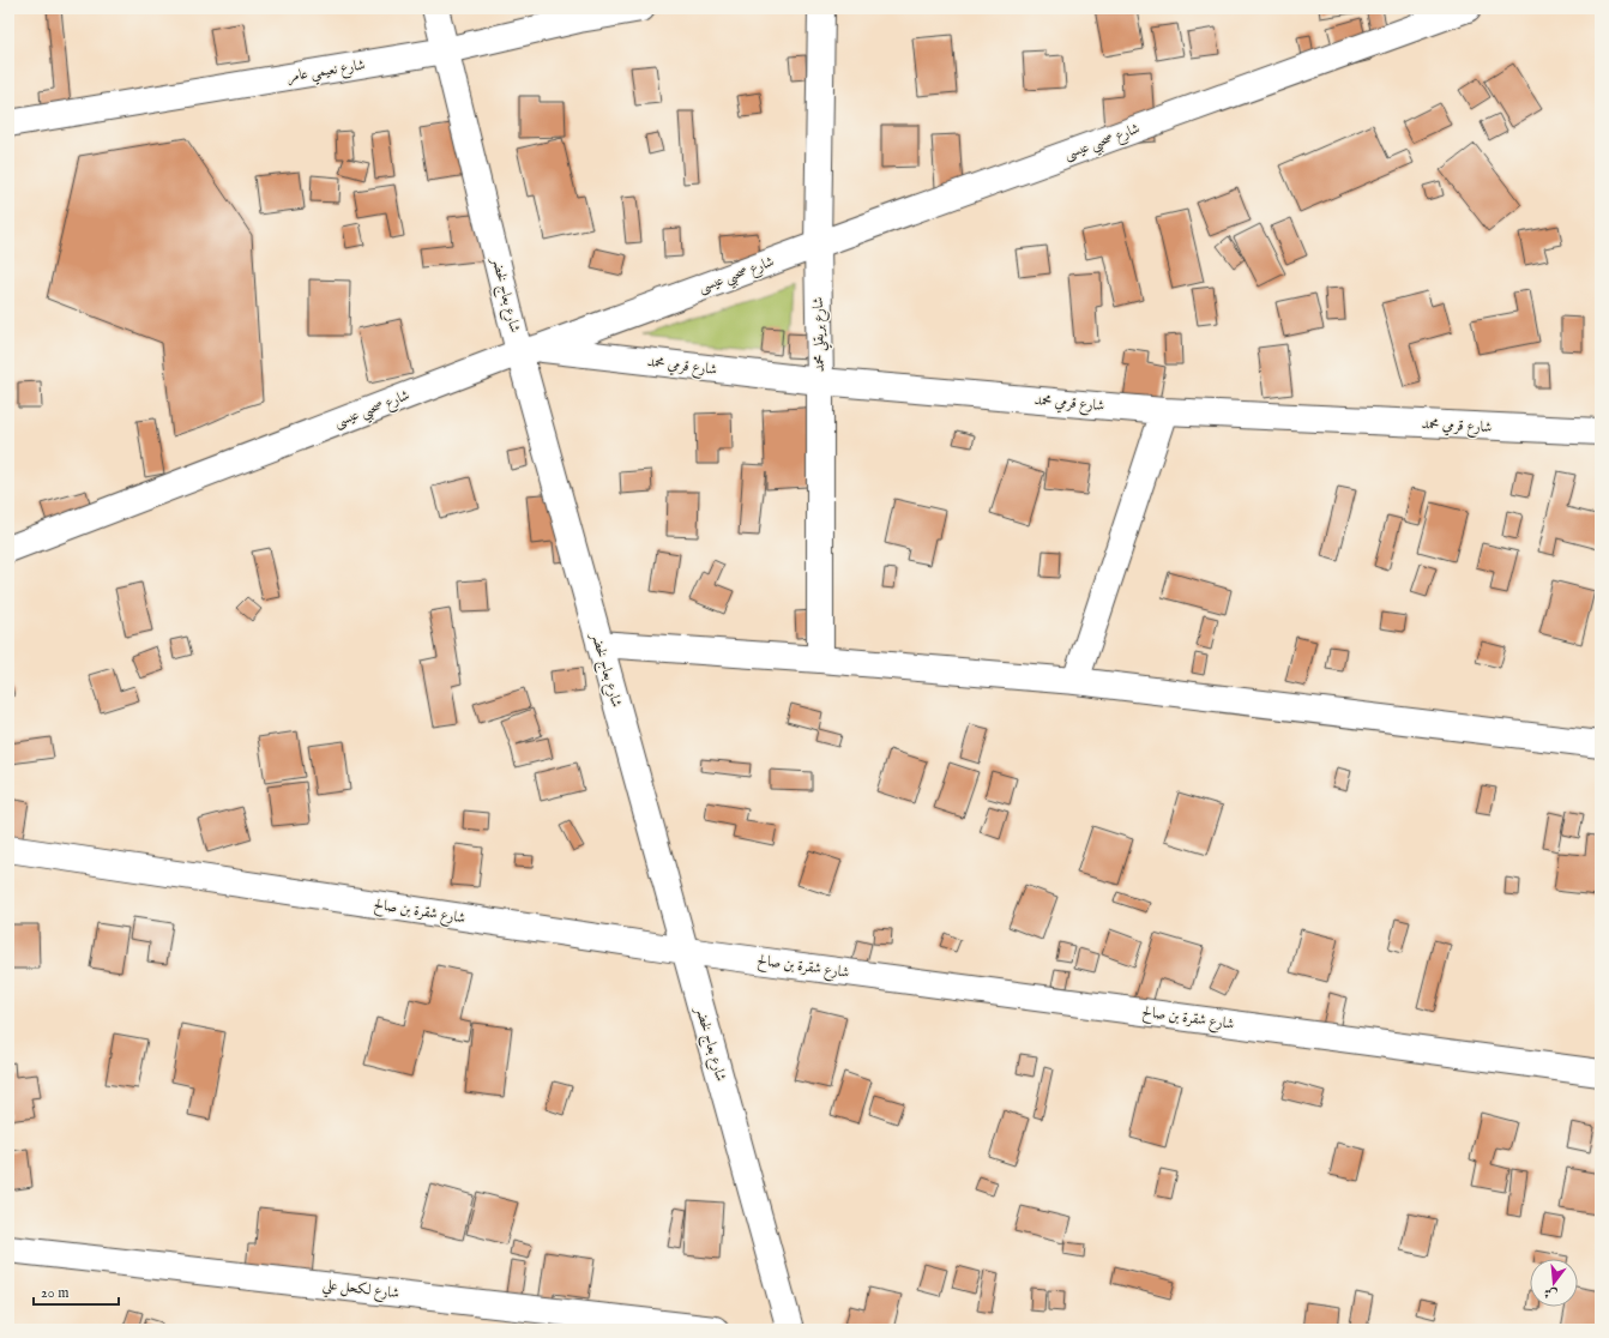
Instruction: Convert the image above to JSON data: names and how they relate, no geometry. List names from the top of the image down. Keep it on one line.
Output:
{"streets":{"street":["شارع نعيمي عامر","شارع صحبي عيسى","شارع بعاج لخضر","شارع بريقلي محمد","شارع قرمي محمد","شارع شقرة بن صالح","شارع لكحل علي"]},"crossings":[["شارع نعيمي عامر","شارع بعاج لخضر"],["شارع صحبي عيسى","شارع بعاج لخضر"],["شارع صحبي عيسى","شارع بريقلي محمد"],["شارع صحبي عيسى","شارع قرمي محمد"],["شارع بعاج لخضر","شارع قرمي محمد"],["شارع بعاج لخضر","شارع شقرة بن صالح"],["شارع بريقلي محمد","شارع قرمي محمد"]],"scale_bar":"20 m","north":"bottom"}
